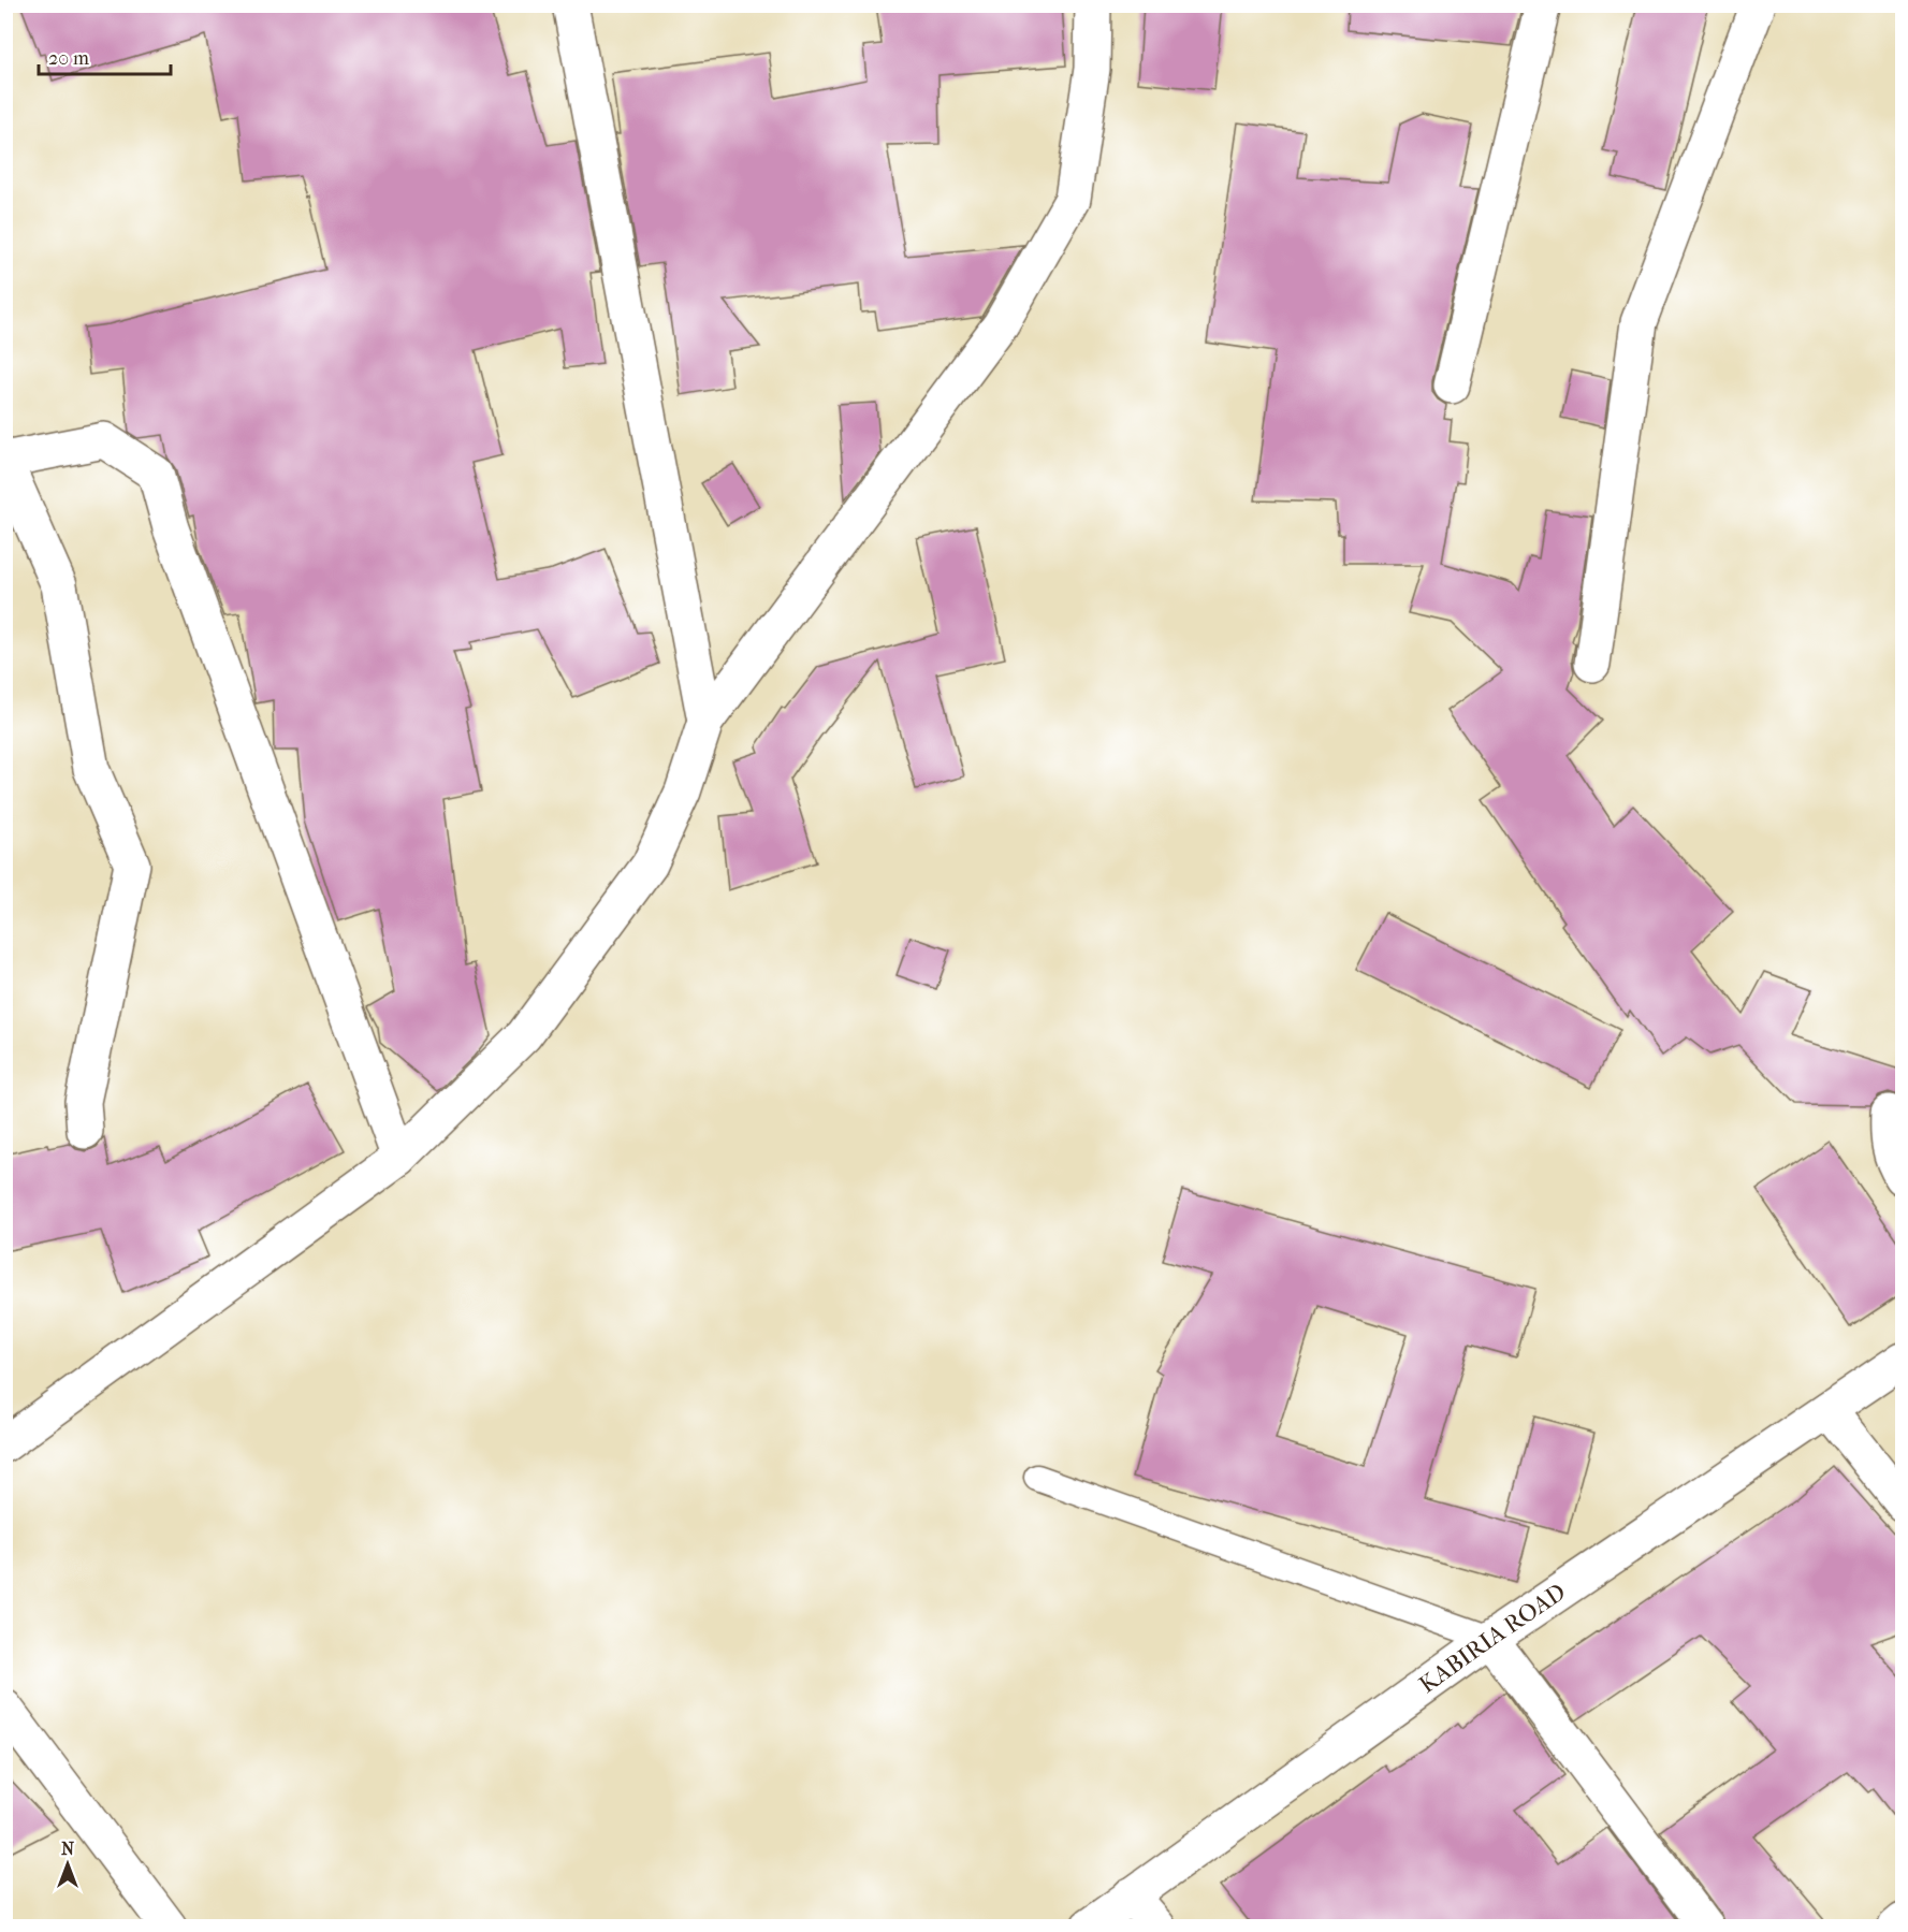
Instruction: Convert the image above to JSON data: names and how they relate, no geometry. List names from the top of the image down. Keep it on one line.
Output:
{"streets":{"street":["KABIRIA ROAD"]},"scale_bar":"20 m","north":"top"}
